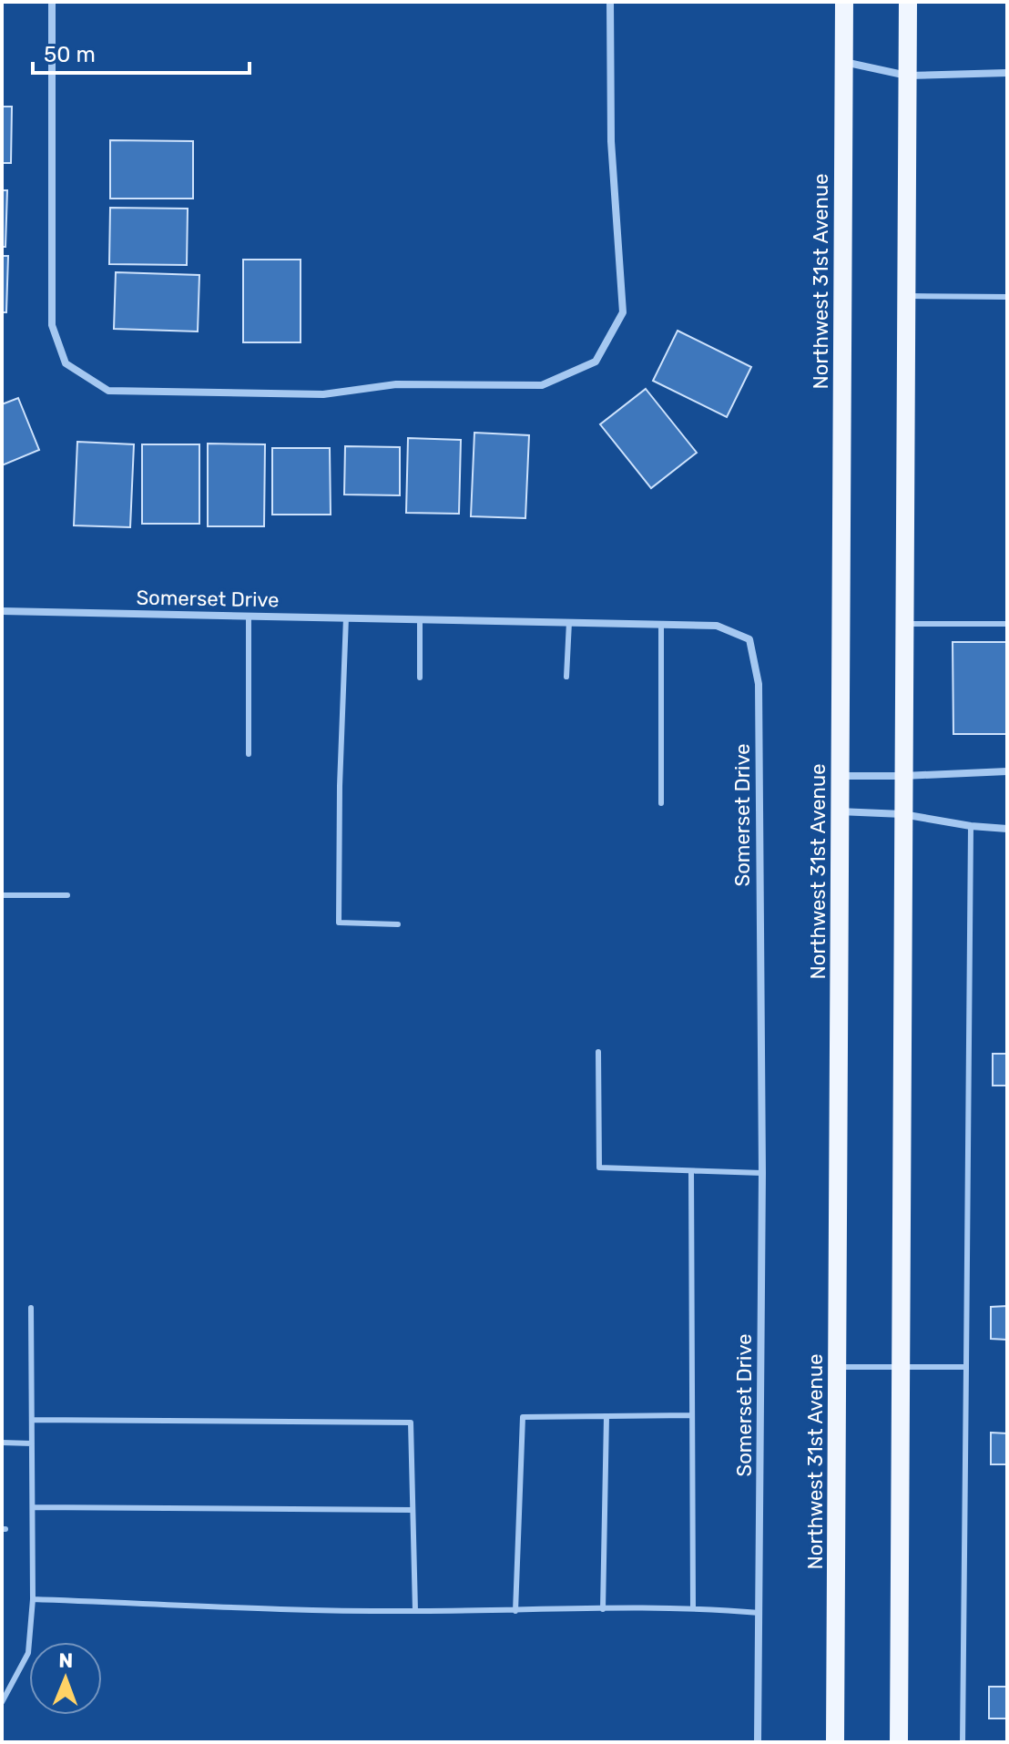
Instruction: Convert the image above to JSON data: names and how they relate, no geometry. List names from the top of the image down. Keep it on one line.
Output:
{"streets":{"main road":["Northwest 31st Avenue"],"street":["Somerset Drive"]},"scale_bar":"50 m","north":"top"}
